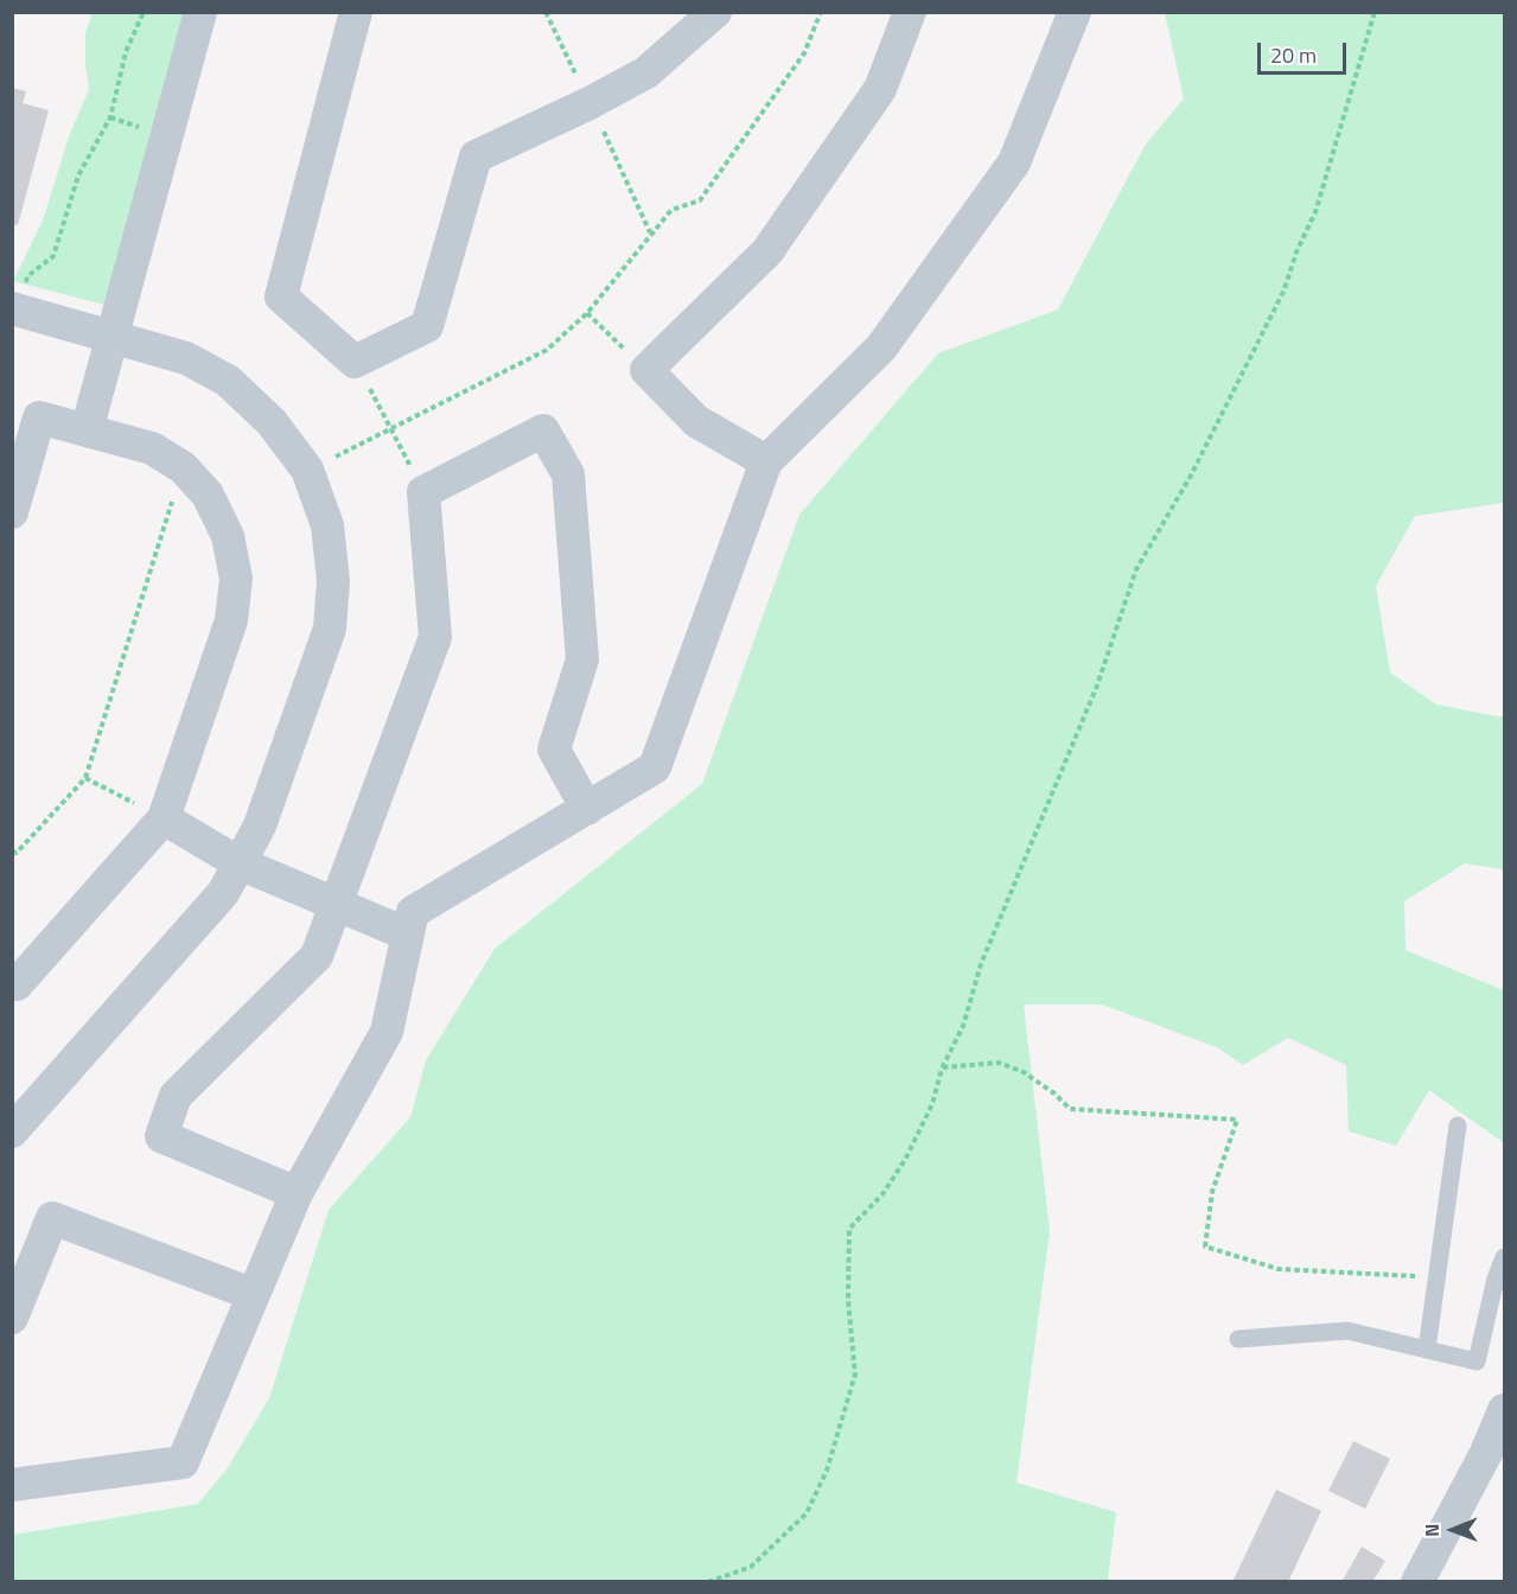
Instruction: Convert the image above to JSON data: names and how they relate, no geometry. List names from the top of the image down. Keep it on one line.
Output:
{"scale_bar":"20 m","north":"left"}
